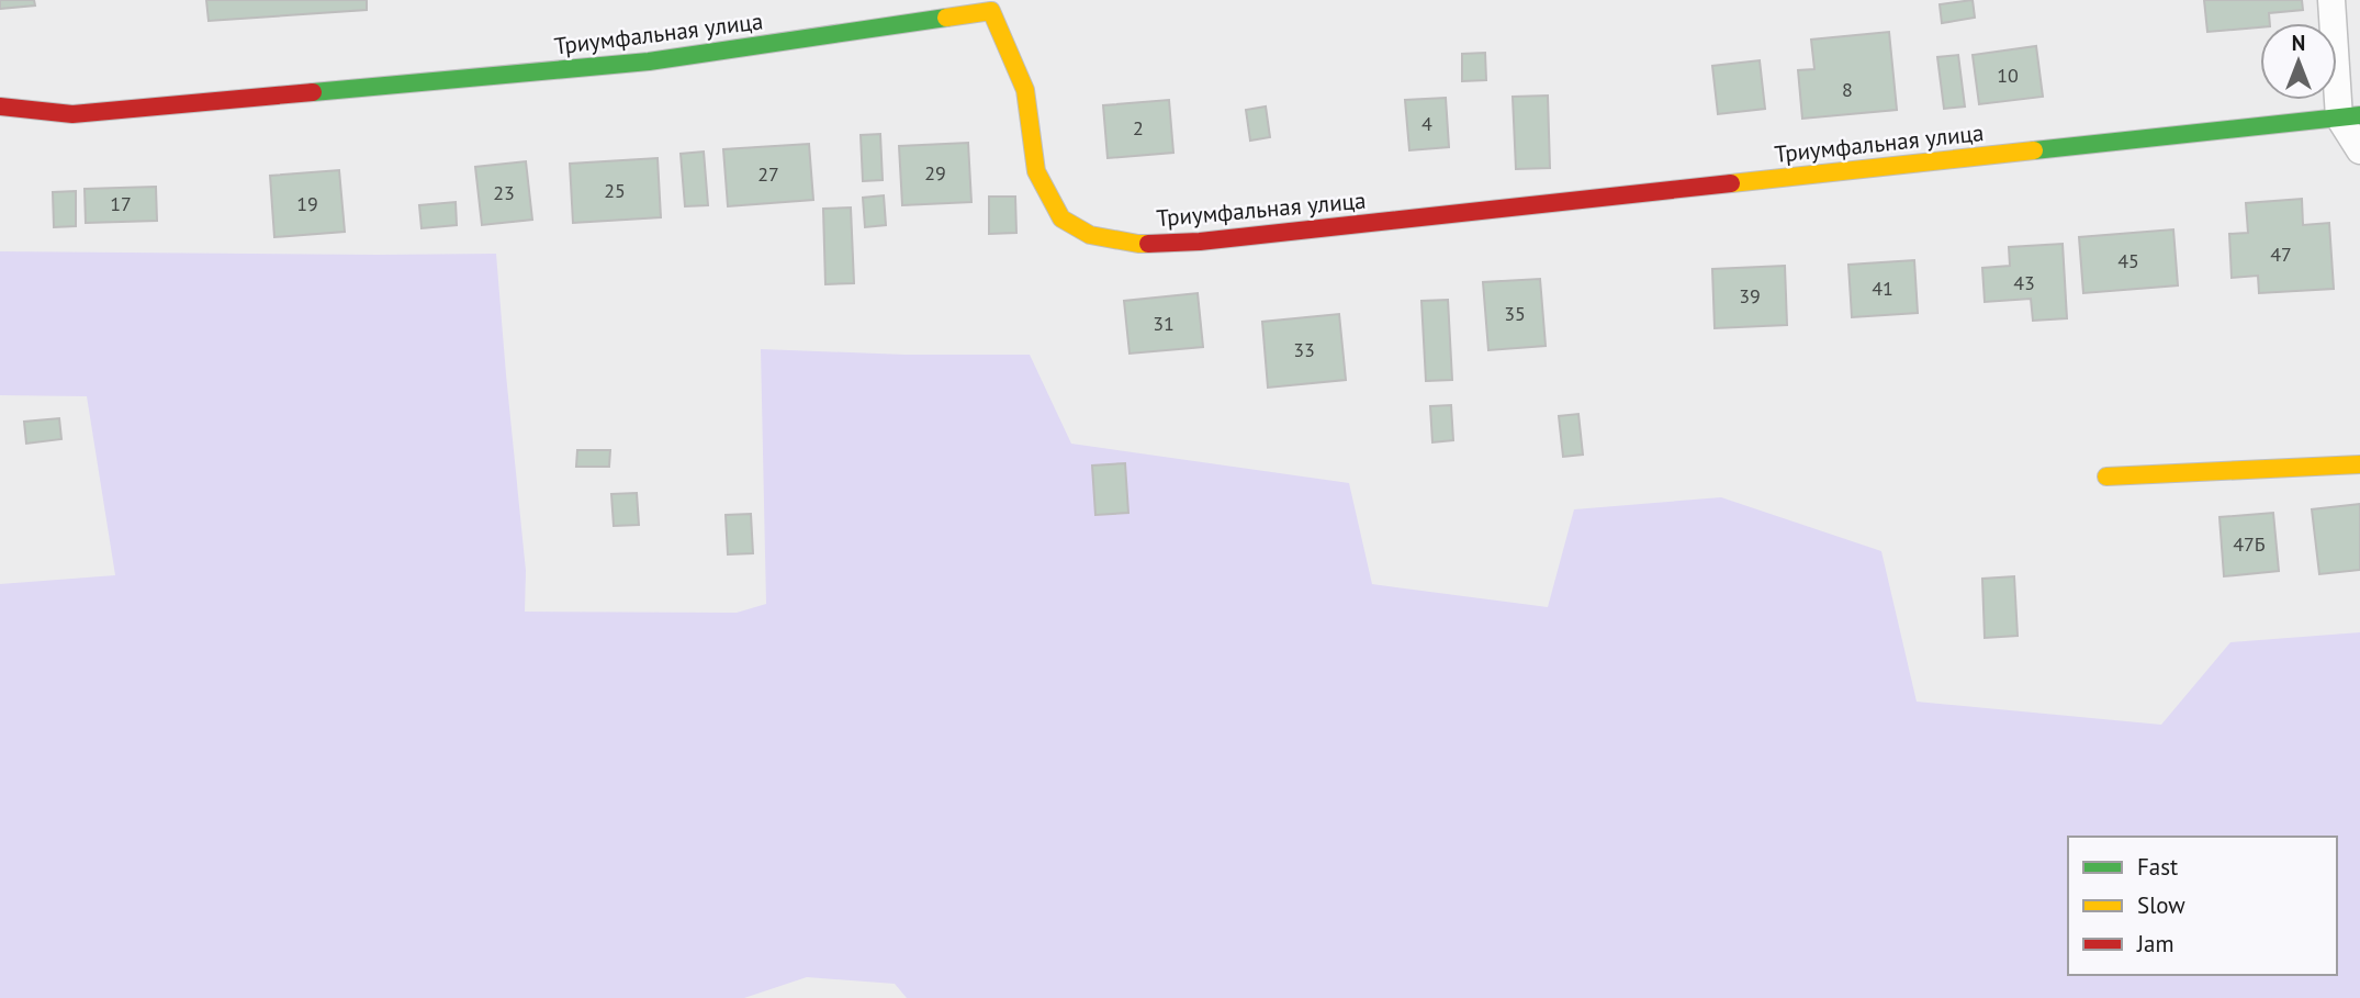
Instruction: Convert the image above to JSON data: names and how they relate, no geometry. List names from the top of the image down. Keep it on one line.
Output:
{"streets":{"street":["Триумфальная улица"]},"house_numbers":["10","8","4","2","29","27","25","23","17","19","47","45","43","41","39","35","31","33","47Б"],"legend":["Fast","Slow","Jam"],"north":"top"}
